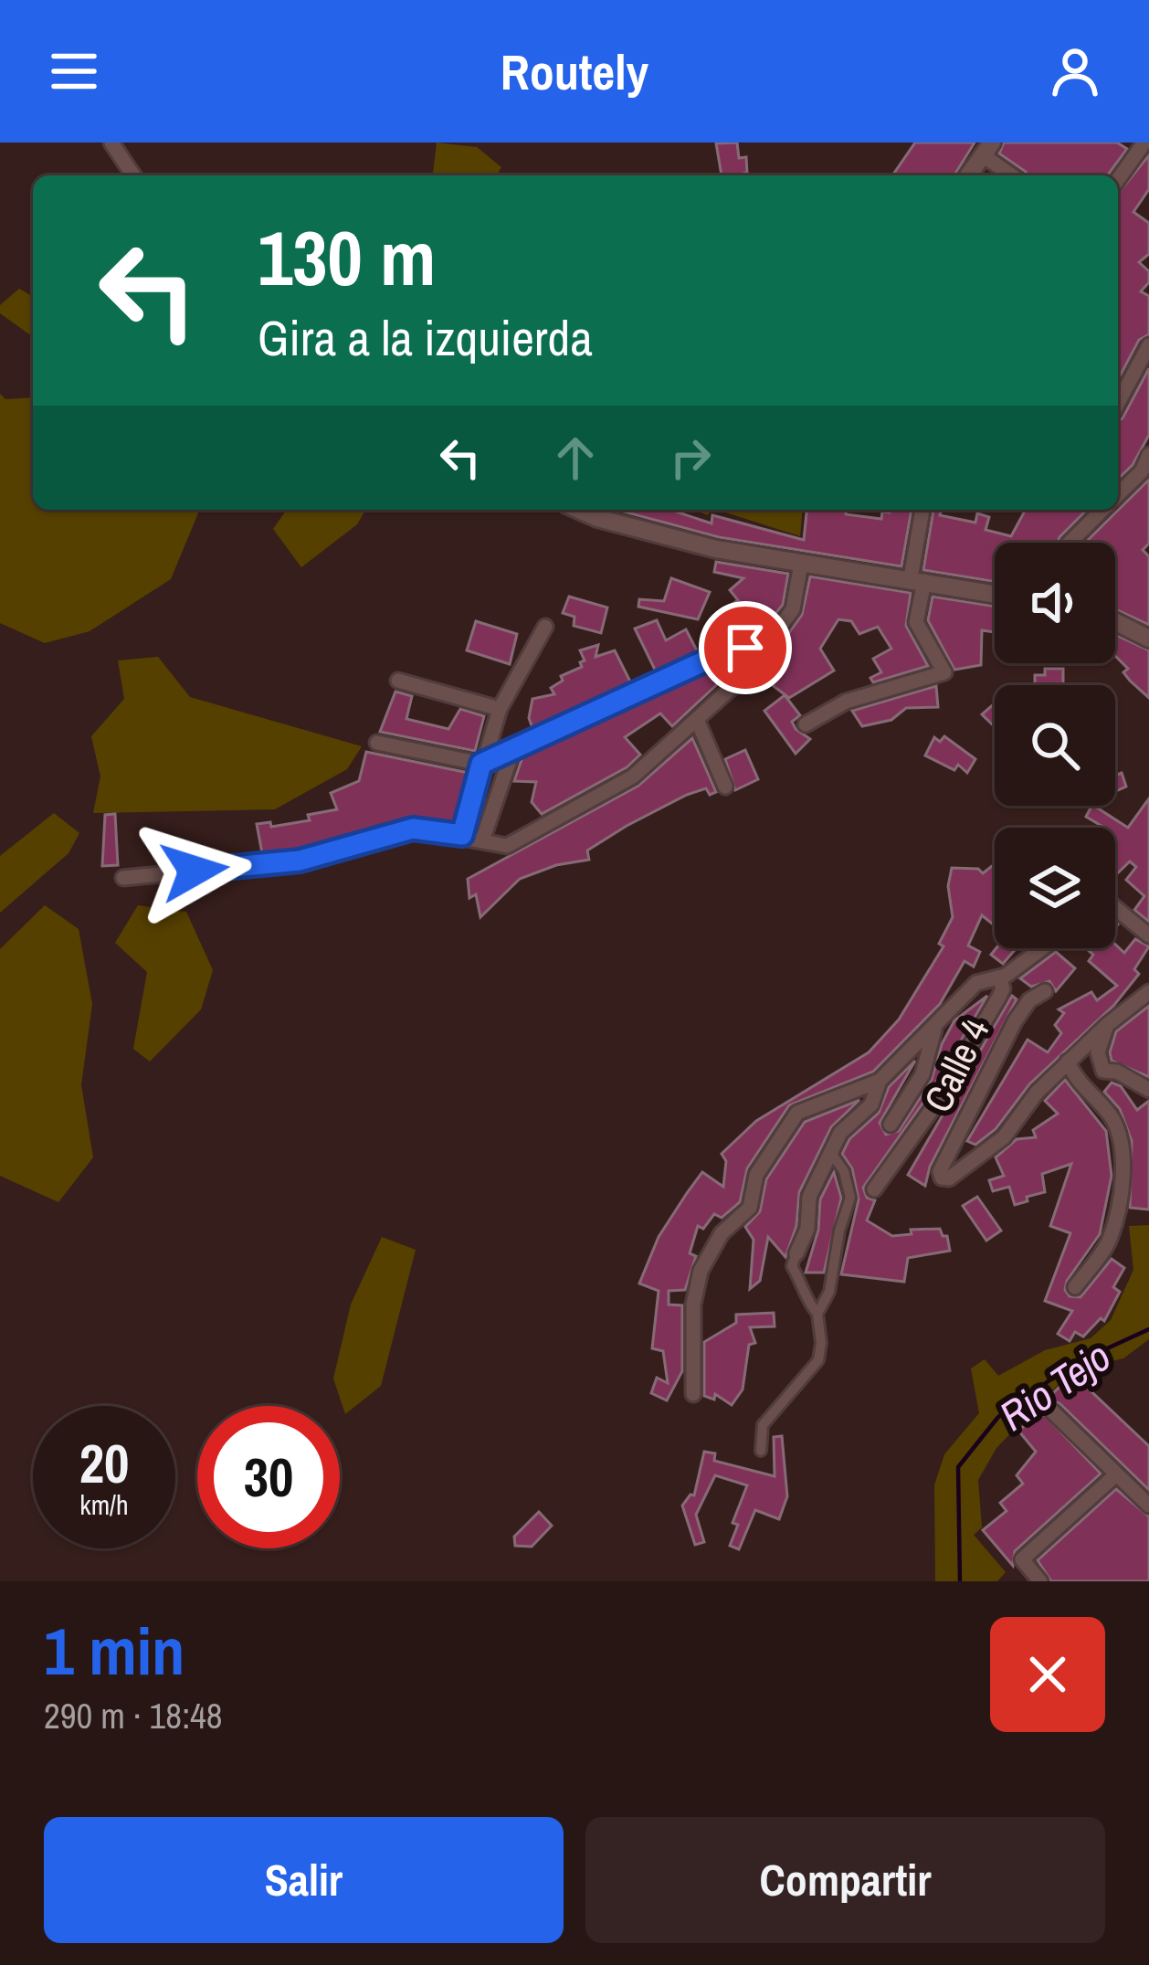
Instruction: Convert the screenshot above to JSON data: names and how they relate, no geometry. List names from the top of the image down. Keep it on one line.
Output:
{"streets":{"street":["Calle 4"]},"water":["Rio Tejo"],"page":{"header":"Routely","turn":["130 m","Gira a la izquierda"],"speed":"20 km/h","limit":"30","heading":["1 min","290 m · 18:48"],"buttons":["Salir","Compartir"]}}
